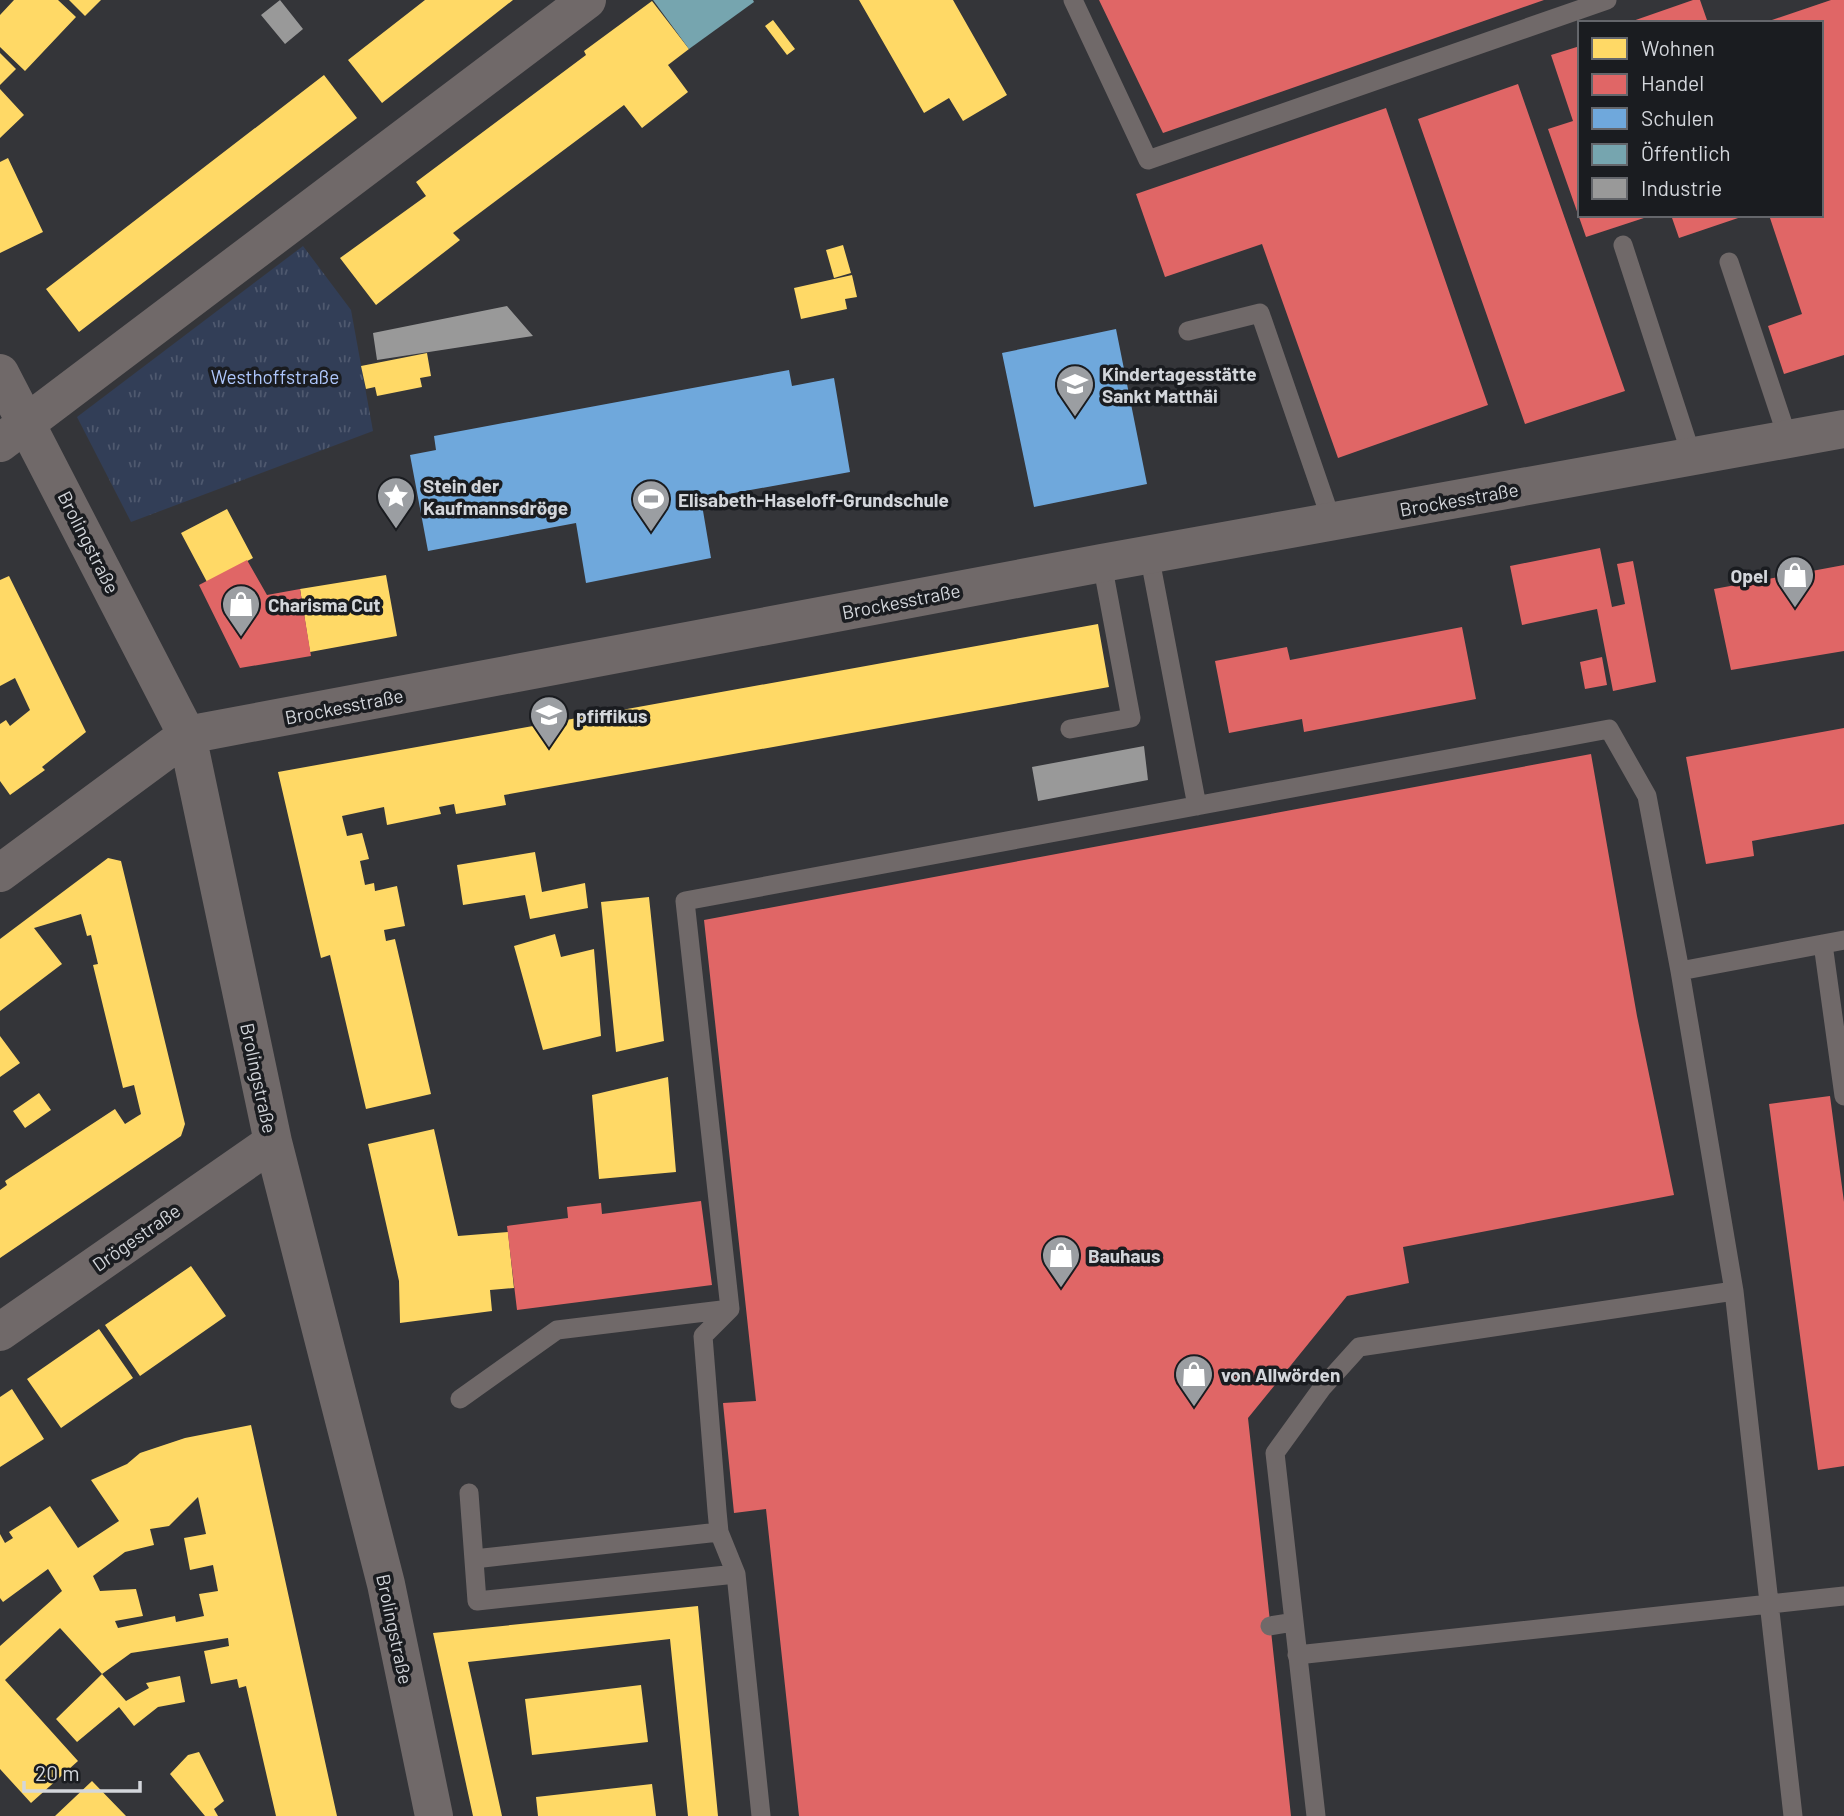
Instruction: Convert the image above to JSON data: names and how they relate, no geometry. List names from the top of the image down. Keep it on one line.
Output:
{"streets":{"street":["Brockesstraße","Brolingstraße","Drögestraße"]},"crossings":[["Brockesstraße","Brolingstraße"],["Brolingstraße","Drögestraße"]],"parks":["Westhoffstraße"],"places":{"school or university":["Kindertagesstätte Sankt Matthäi","pfiffikus"],"place":["Stein der Kaufmannsdröge"],"sports":["Elisabeth-Haseloff-Grundschule"],"shop":["Opel","Charisma Cut","Bauhaus","von Allwörden"]},"legend":["Wohnen","Handel","Schulen","Öffentlich","Industrie"],"scale_bar":"20 m"}
